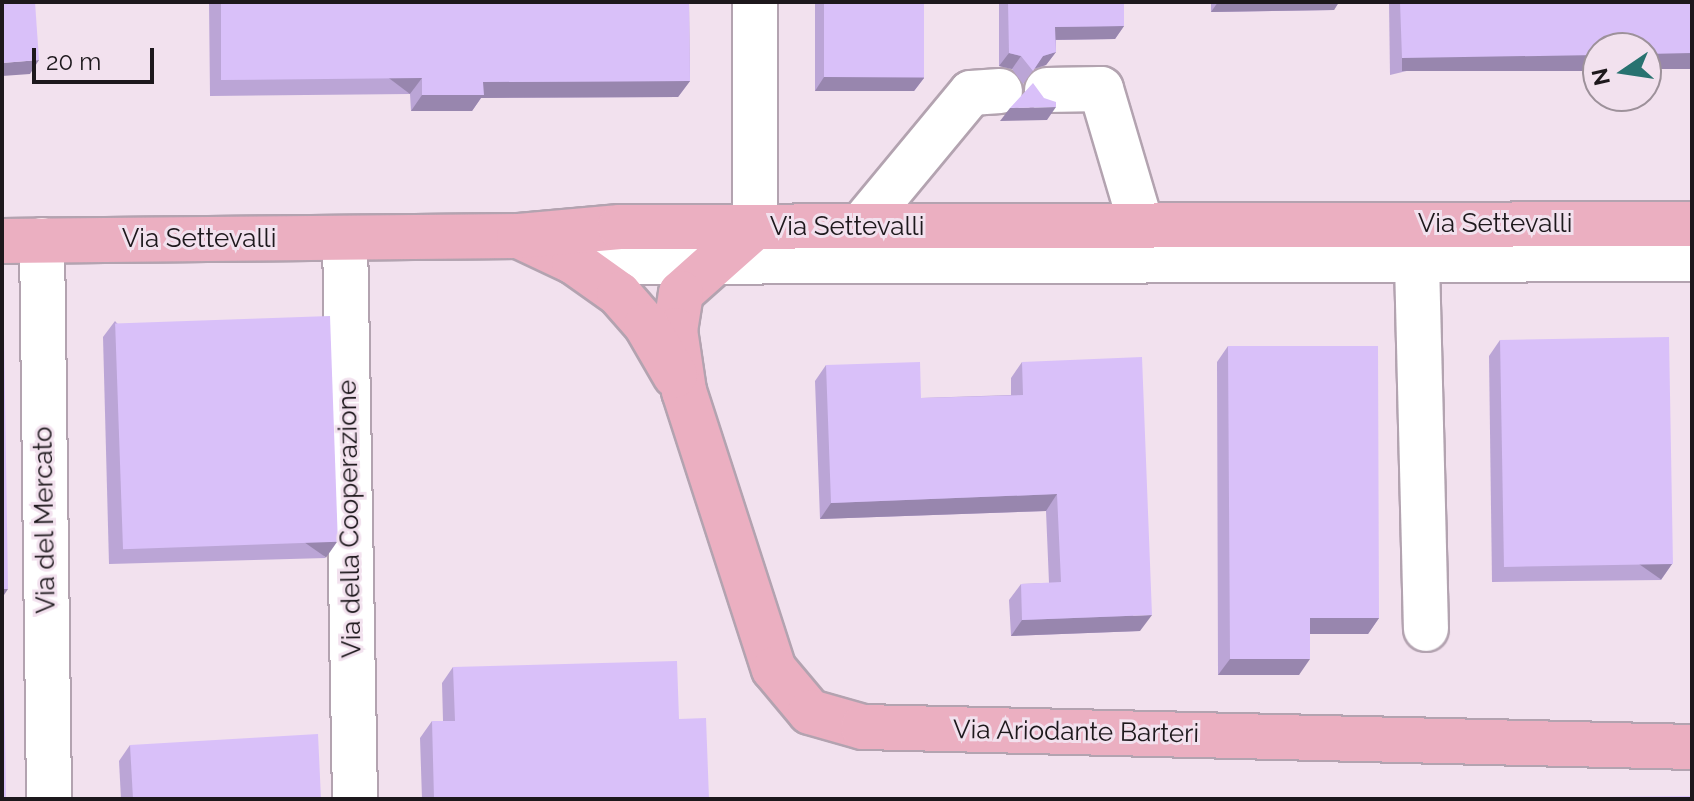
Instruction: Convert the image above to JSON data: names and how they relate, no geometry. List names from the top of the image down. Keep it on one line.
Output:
{"streets":{"main road":["Via Settevalli","Via Ariodante Barteri"],"street":["Via della Cooperazione","Via del Mercato"]},"crossings":[["Via Settevalli","Via della Cooperazione"],["Via Settevalli","Via del Mercato"]],"scale_bar":"20 m","north":"left"}
